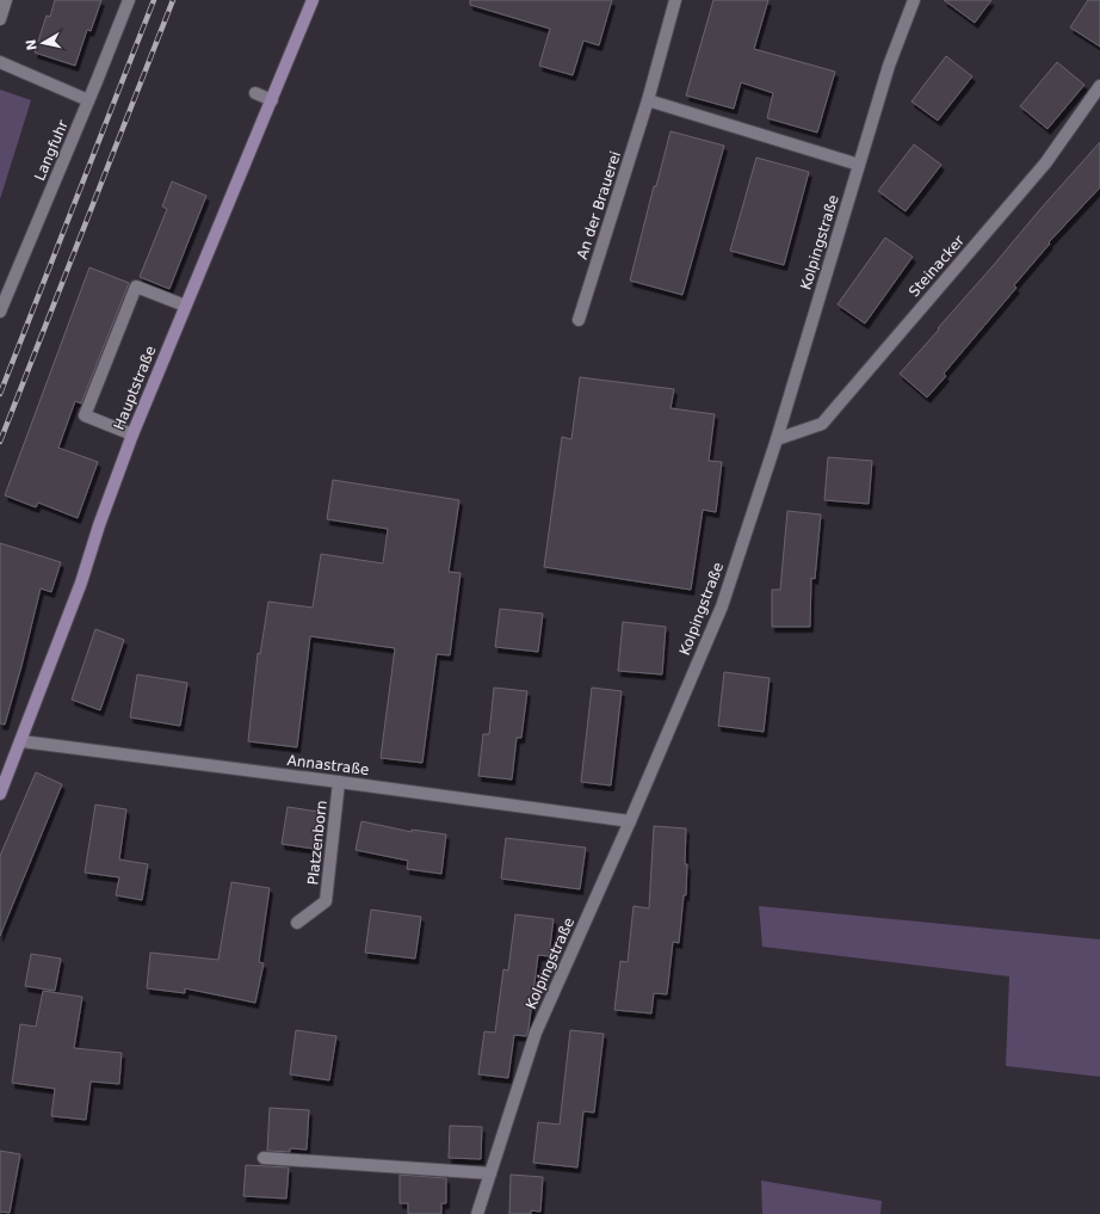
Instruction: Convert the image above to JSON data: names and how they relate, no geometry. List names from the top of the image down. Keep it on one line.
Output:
{"streets":{"main road":["Hauptstraße"],"street":["Langfuhr","An der Brauerei","Kolpingstraße","Steinacker","Annastraße","Platzenborn"]},"crossings":[["Kolpingstraße","Steinacker"],["Kolpingstraße","Annastraße"],["Hauptstraße","Annastraße"],["Annastraße","Platzenborn"]],"north":"left"}
